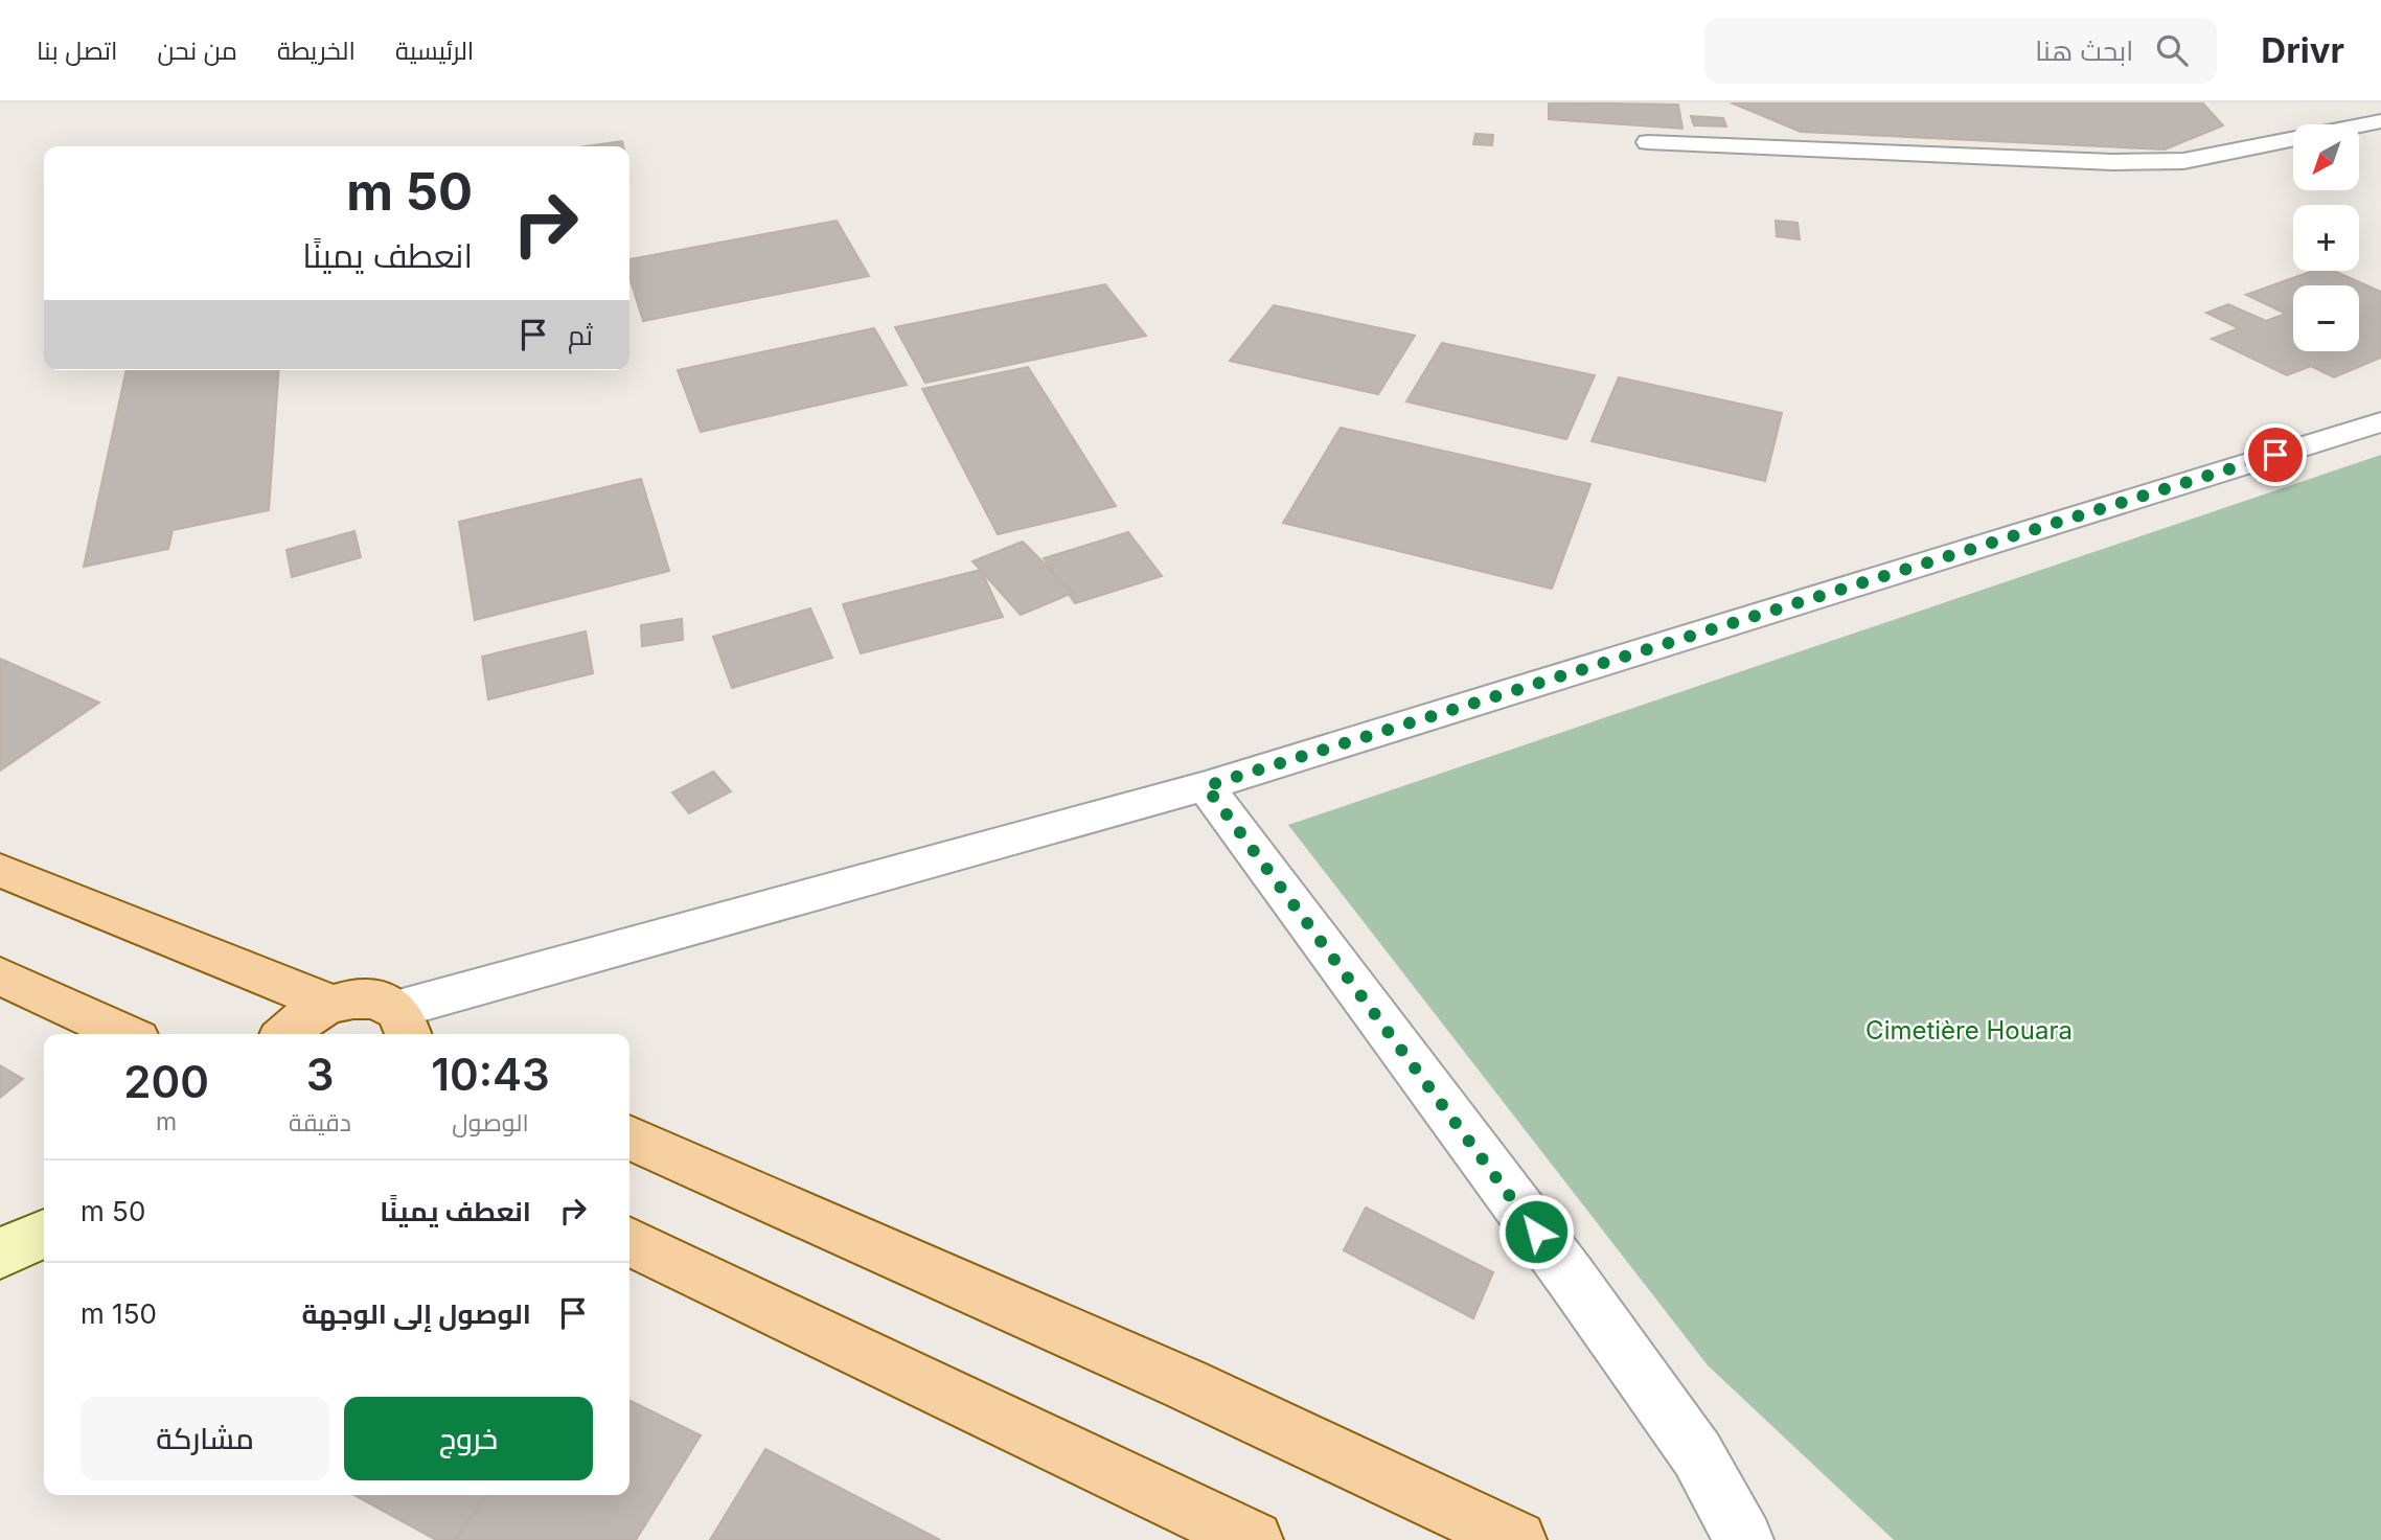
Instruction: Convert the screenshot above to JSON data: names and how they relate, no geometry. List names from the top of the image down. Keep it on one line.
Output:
{"parks":["Cimetière Houara"],"north":"bottom left","page":{"header":"Drivr","search":"ابحث هنا","nav":["الرئيسية","الخريطة","من نحن","اتصل بنا"],"map_buttons":["+","−"],"turn":["50 m","انعطف يمينًا"],"then":"ثم","eta":["10:43","الوصول","3","دقيقة","200","m"],"list":[{"name":"انعطف يمينًا","value":"50 m"},{"name":"الوصول إلى الوجهة","value":"150 m"}],"buttons":["خروج","مشاركة"]}}
